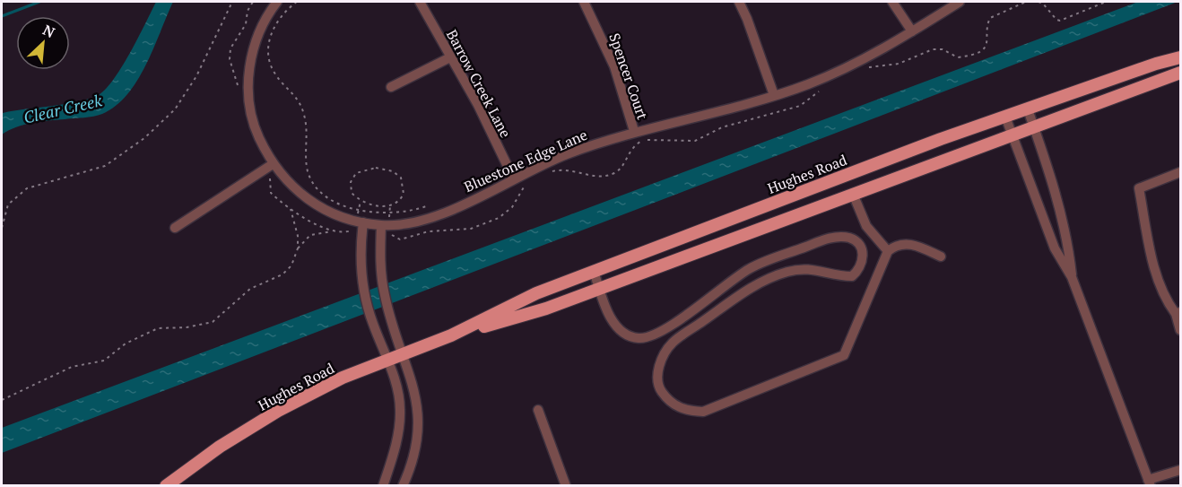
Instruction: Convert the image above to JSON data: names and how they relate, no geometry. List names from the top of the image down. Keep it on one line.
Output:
{"streets":{"main road":["Hughes Road"],"street":["Spencer Court","Barrow Creek Lane","Bluestone Edge Lane"]},"crossings":[["Spencer Court","Bluestone Edge Lane"],["Barrow Creek Lane","Bluestone Edge Lane"]],"water":["Clear Creek"],"north":"top right"}
